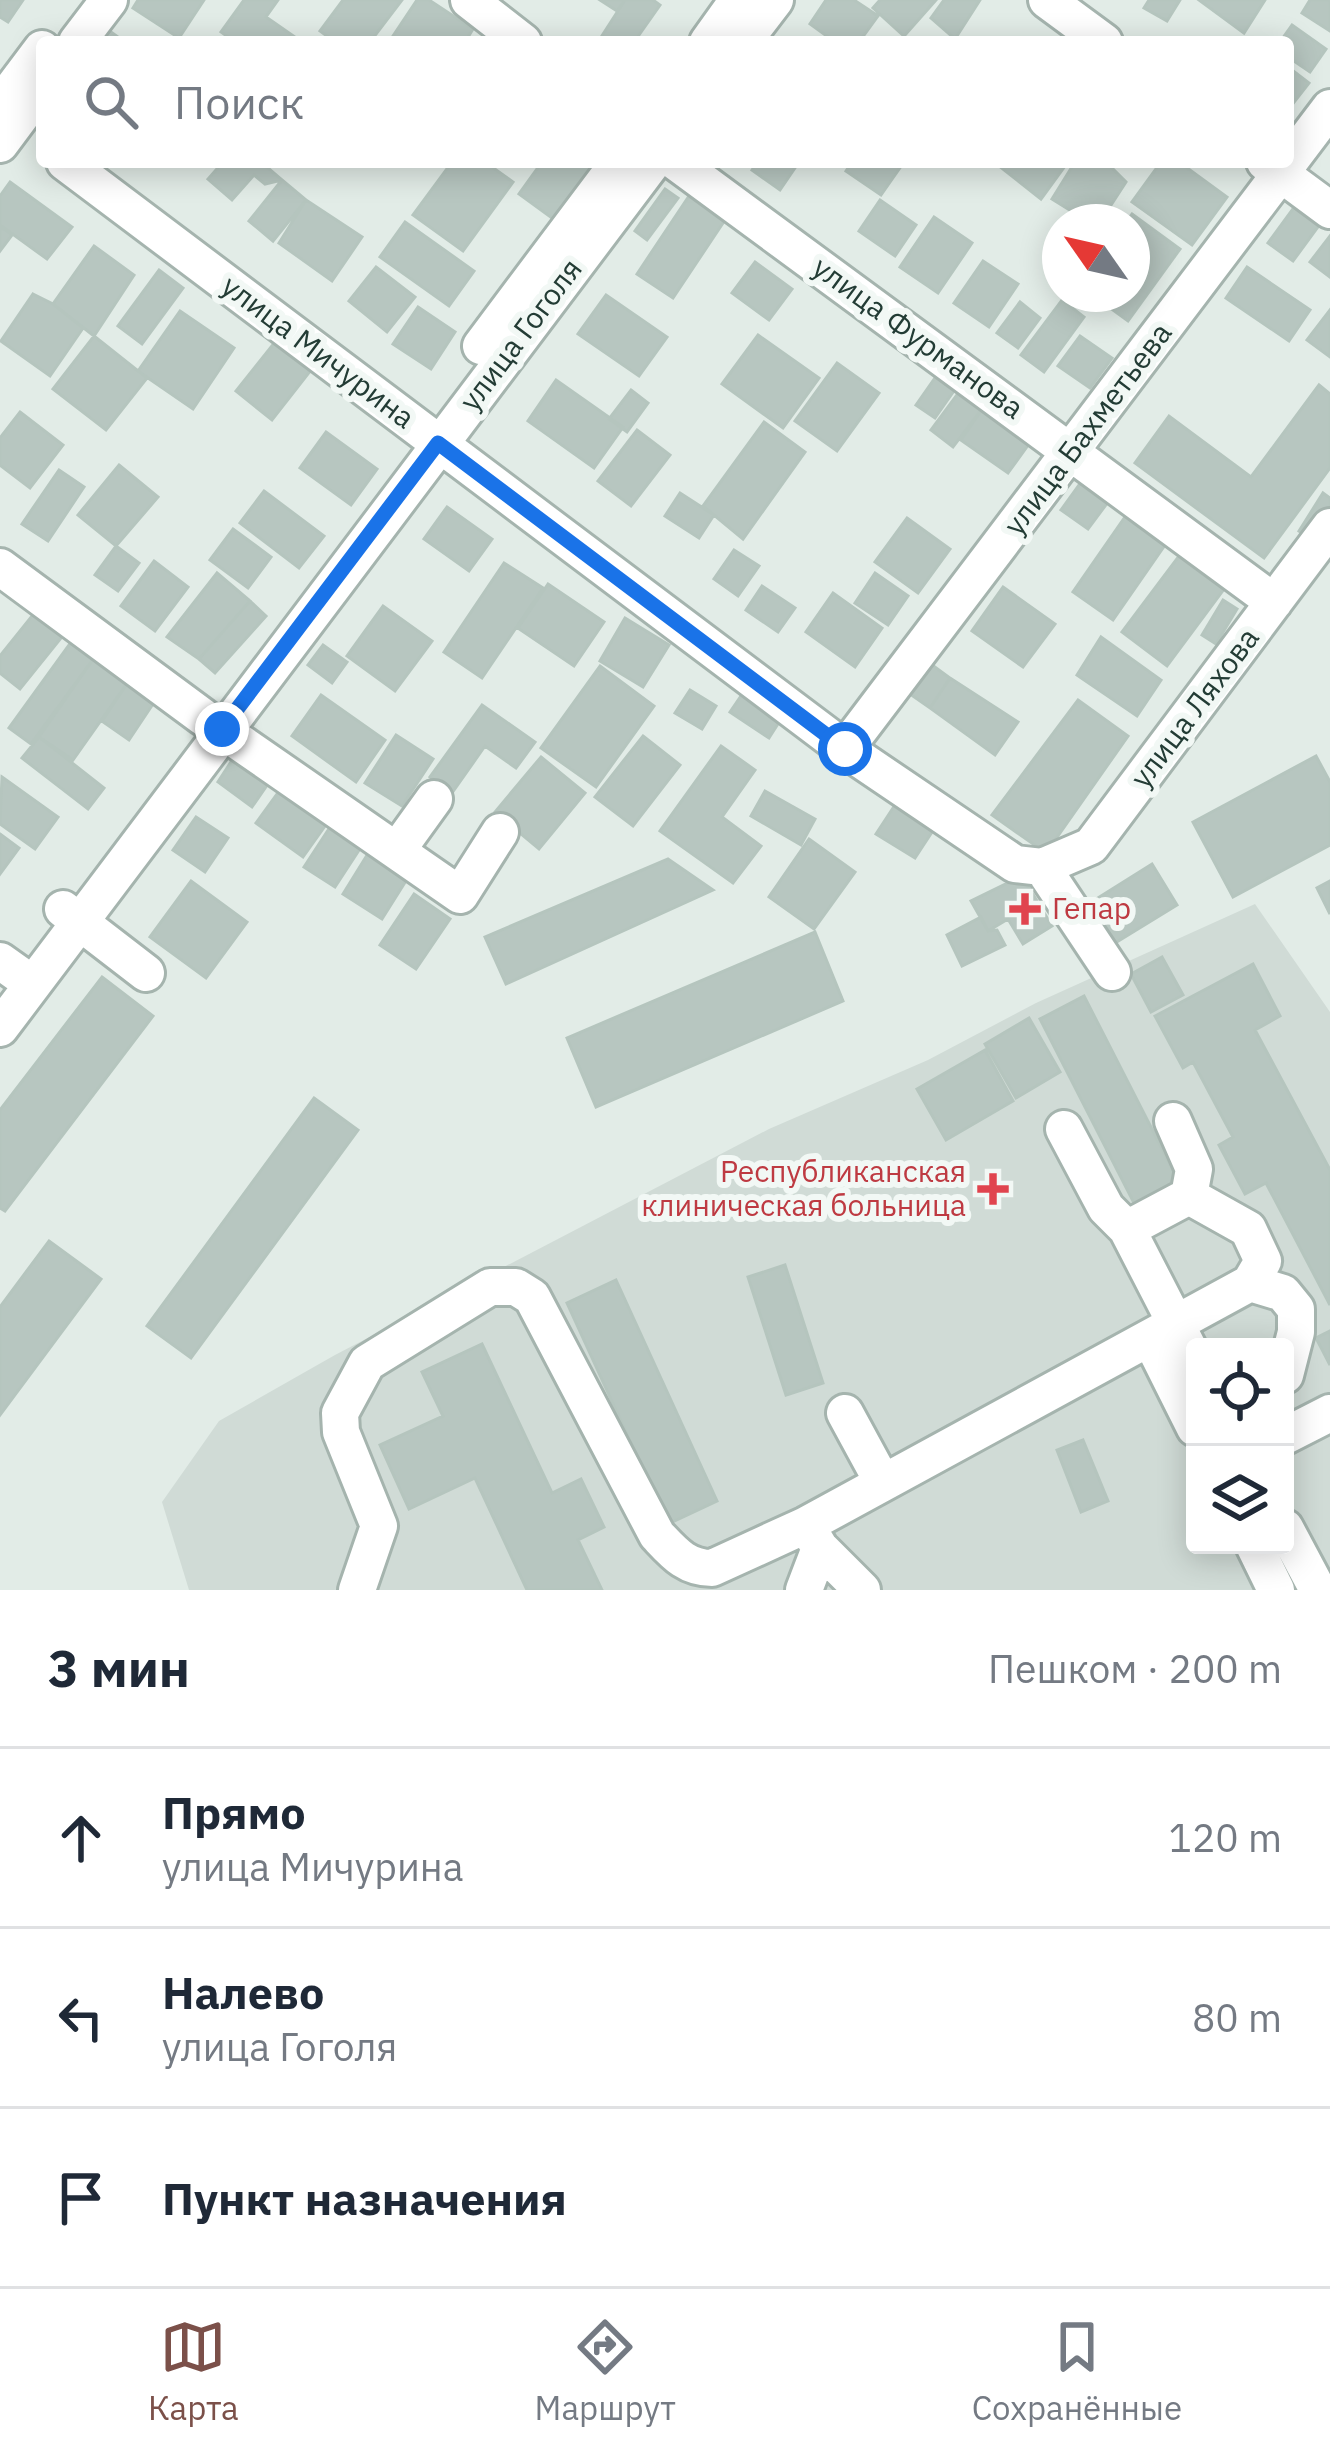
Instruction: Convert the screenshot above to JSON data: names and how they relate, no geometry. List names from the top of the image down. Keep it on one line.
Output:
{"streets":{"street":["улица Гоголя","улица Фурманова","улица Мичурина","улица Бахметьева","улица Ляхова"]},"crossings":[["улица Гоголя","улица Мичурина"],["улица Фурманова","улица Бахметьева"],["улица Фурманова","улица Ляхова"],["улица Мичурина","улица Бахметьева"],["улица Мичурина","улица Ляхова"]],"places":{"health":["Гепар","Республиканская клиническая больница"]},"north":"top left","page":{"search":"Поиск","heading":["3 мин","Пешком · 200 m"],"list":[["Прямо","улица Мичурина","120 m"],["Налево","улица Гоголя","80 m"],"Пункт назначения"],"nav":["Карта","Маршрут","Сохранённые"]}}
